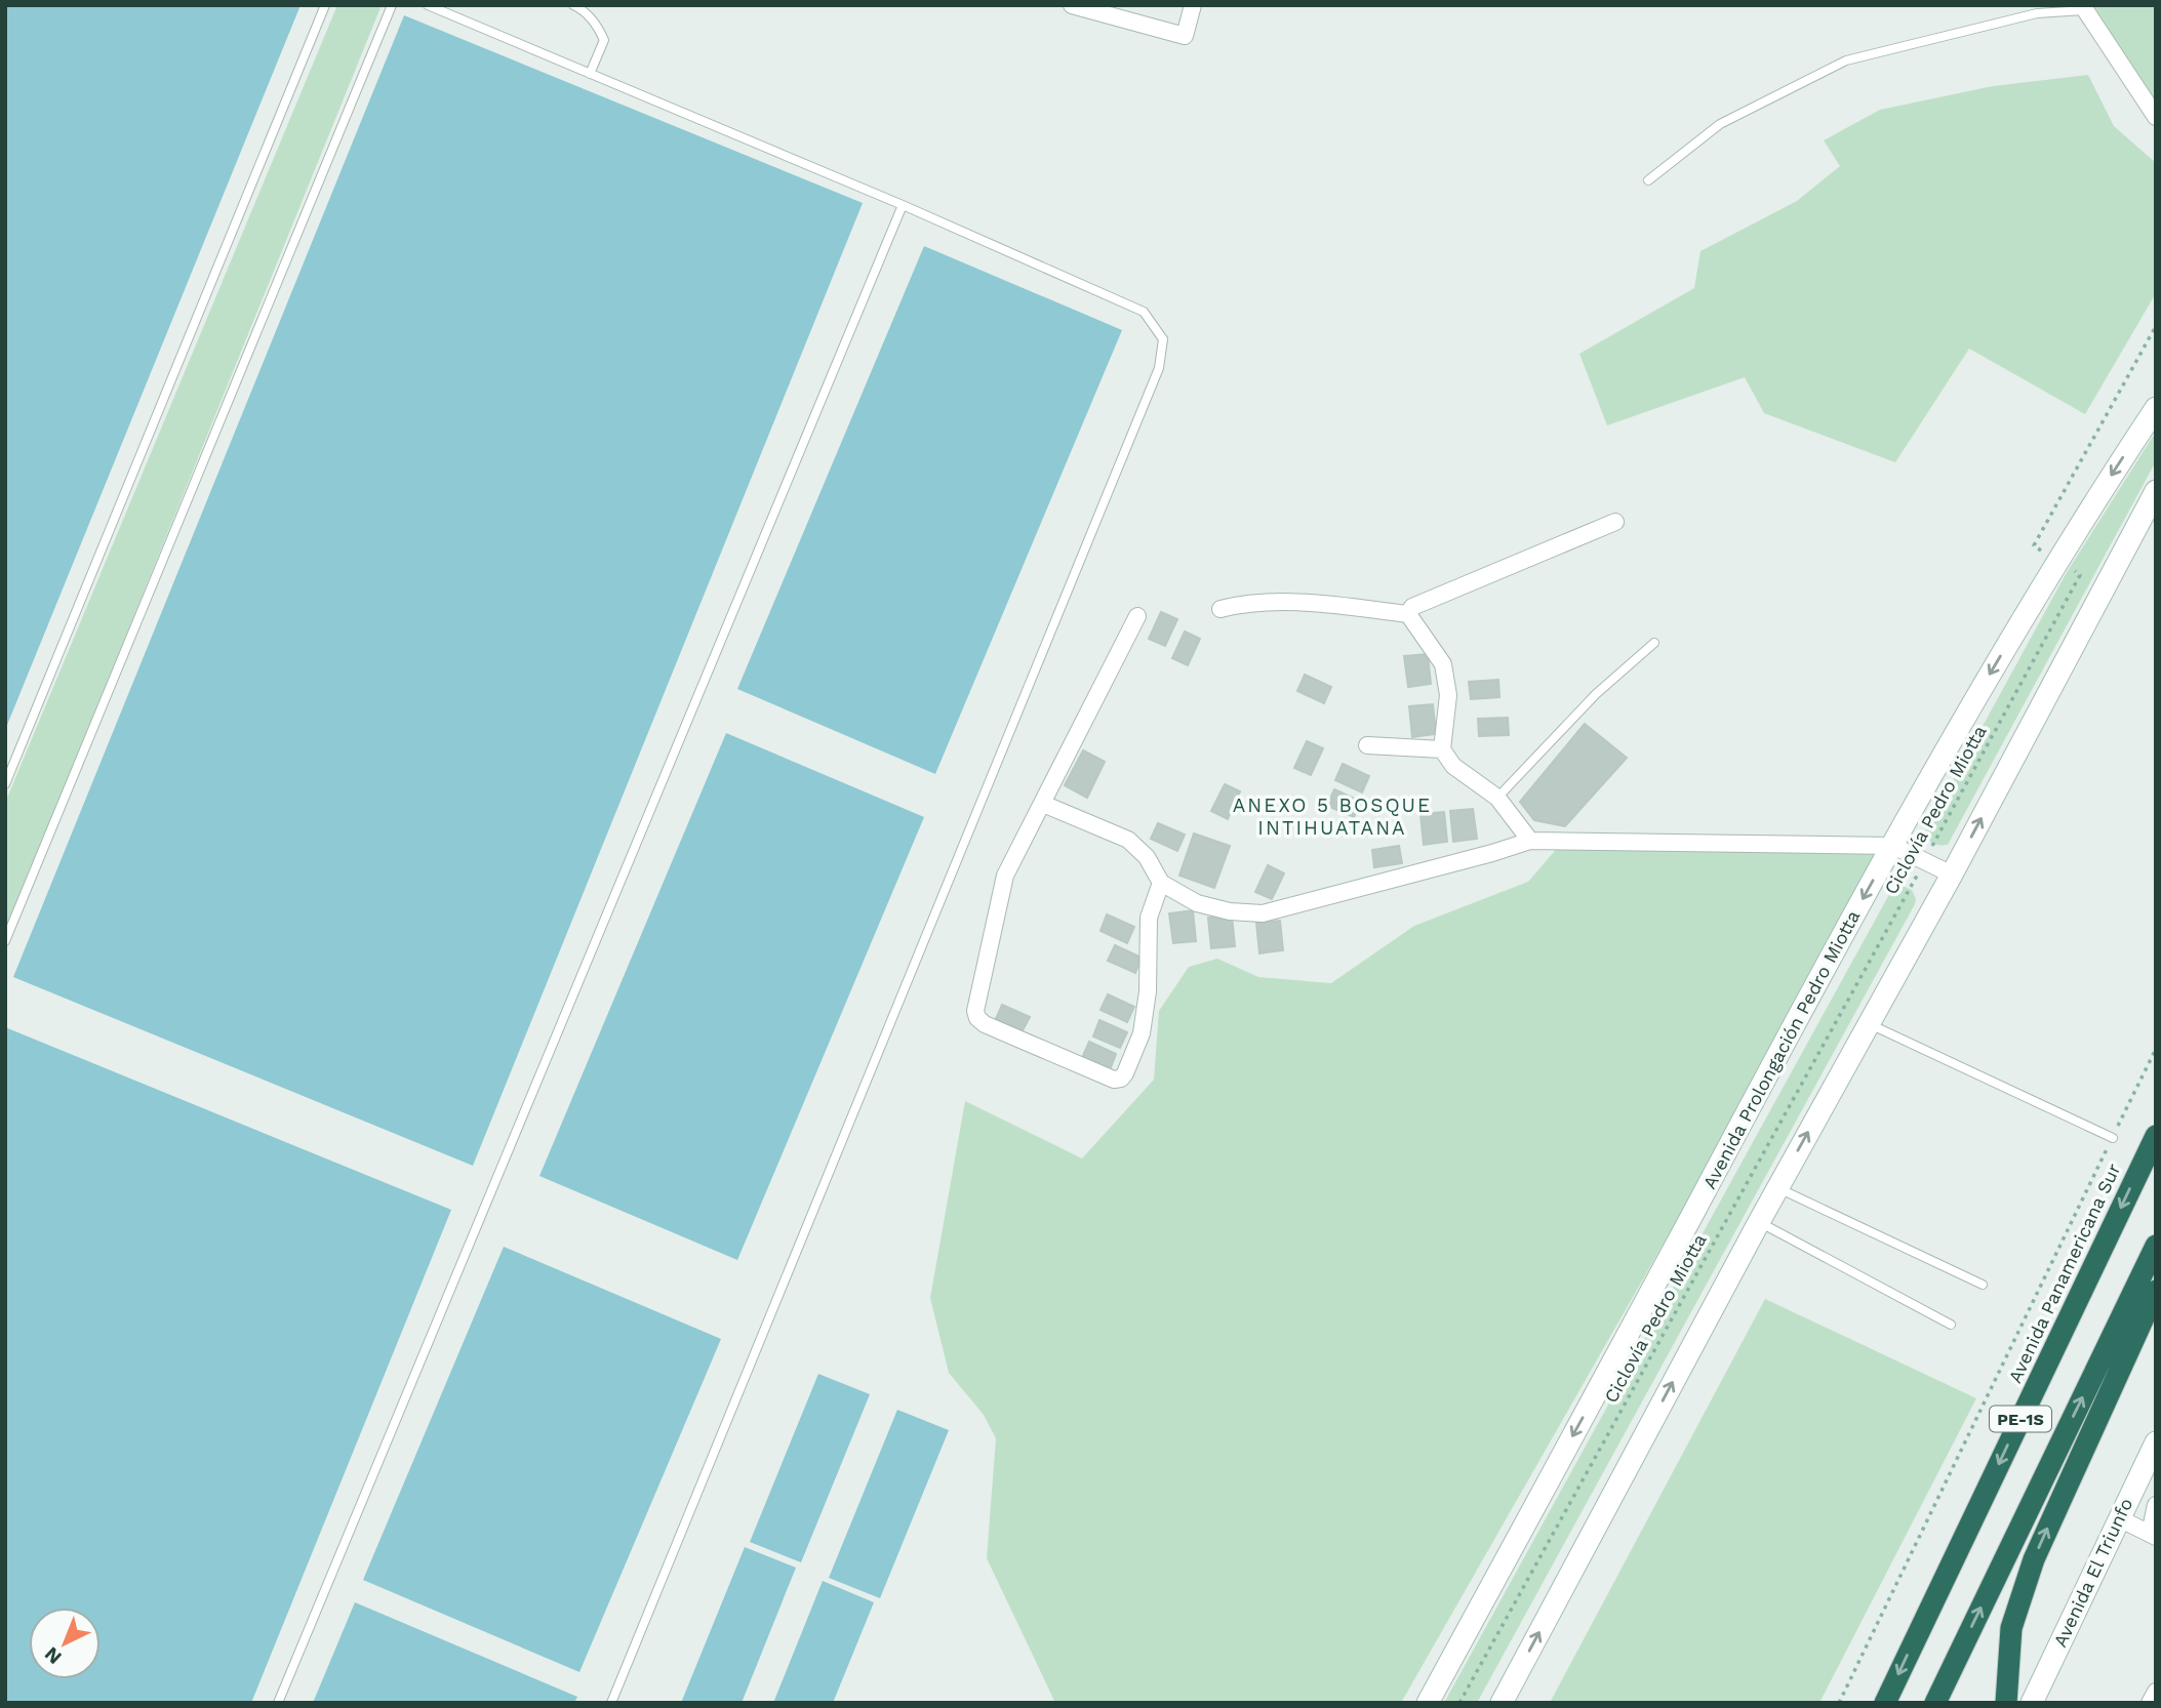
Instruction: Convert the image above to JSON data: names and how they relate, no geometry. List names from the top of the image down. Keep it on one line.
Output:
{"streets":{"highway":["Avenida Panamericana Sur","PE-1S"],"main road":["Avenida Prolongación Pedro Miotta","Avenida El Triunfo"],"path":["Ciclovía Pedro Miotta"]},"crossings":[["Ciclovía Pedro Miotta","Avenida Prolongación Pedro Miotta"]],"districts":["ANEXO 5 BOSQUE INTIHUATANA"],"north":"bottom left"}
